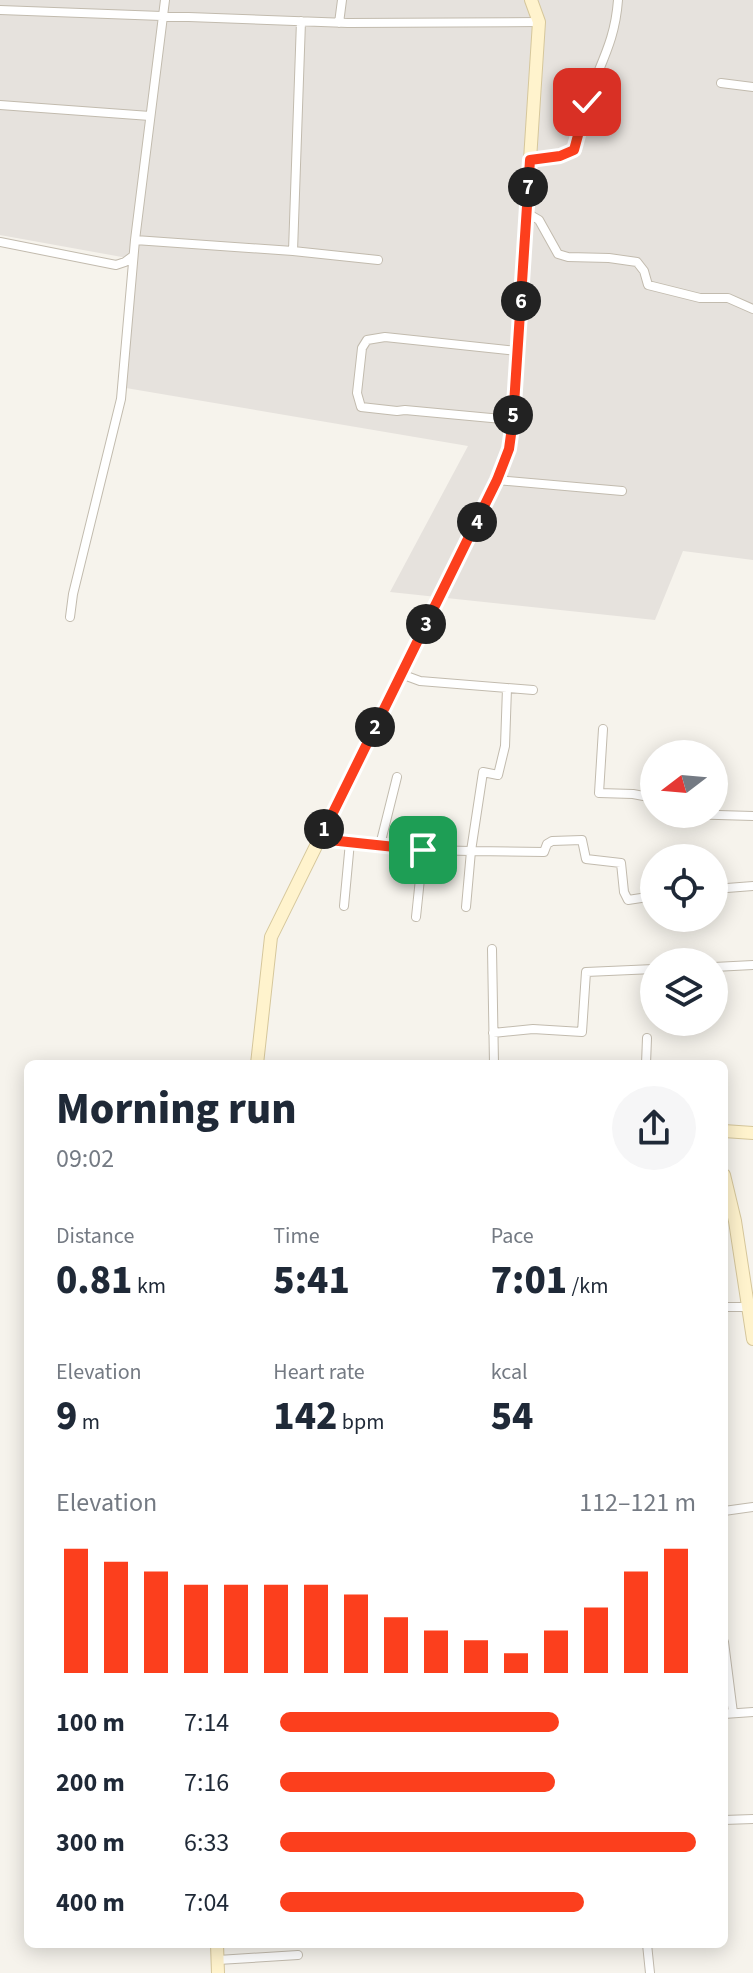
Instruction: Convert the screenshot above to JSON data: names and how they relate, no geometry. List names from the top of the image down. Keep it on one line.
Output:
{"north":"left","page":{"pins":["7","6","5","4","3","2","1"],"heading":["Morning run","09:02"],"stats":[["Distance","0.81 km"],["Time","5:41"],["Pace","7:01 /km"],["Elevation","9 m"],["Heart rate","142 bpm"],["kcal","54"]],"chart":["Elevation","112–121 m"],"list":[{"name":"100 m","note":"7:14"},{"name":"200 m","note":"7:16"},{"name":"300 m","note":"6:33"},{"name":"400 m","note":"7:04"}]}}
